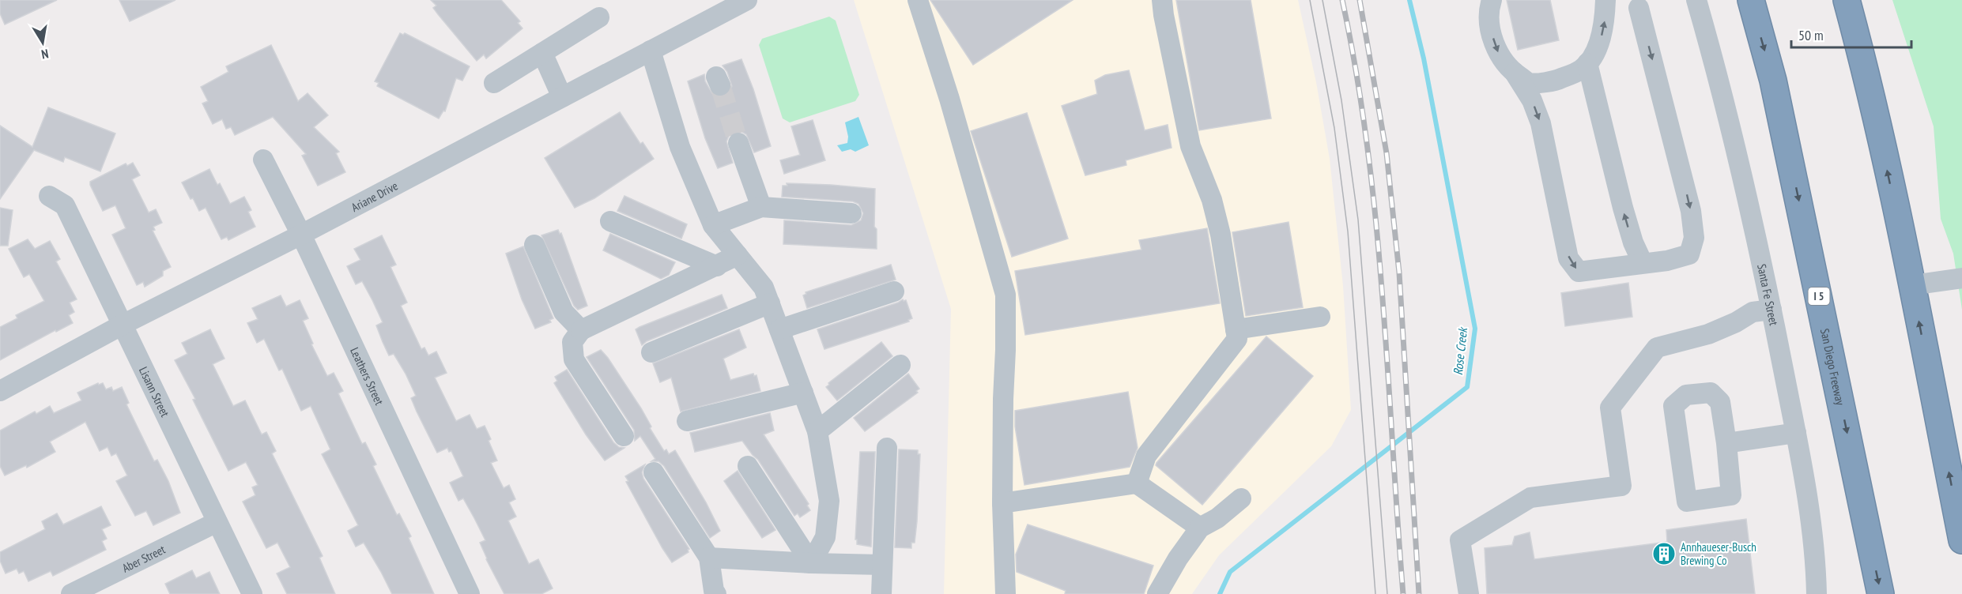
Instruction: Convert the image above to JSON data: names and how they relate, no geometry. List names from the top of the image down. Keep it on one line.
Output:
{"streets":{"highway":["I 5","San Diego Freeway"],"street":["Ariane Drive","Santa Fe Street","Leathers Street","Lisann Street","Aber Street"]},"crossings":[["Ariane Drive","Leathers Street"],["Ariane Drive","Lisann Street"],["Lisann Street","Aber Street"]],"water":["Rose Creek"],"places":{"building":["Annhaueser-Busch Brewing Co"]},"scale_bar":"50 m","north":"bottom"}
